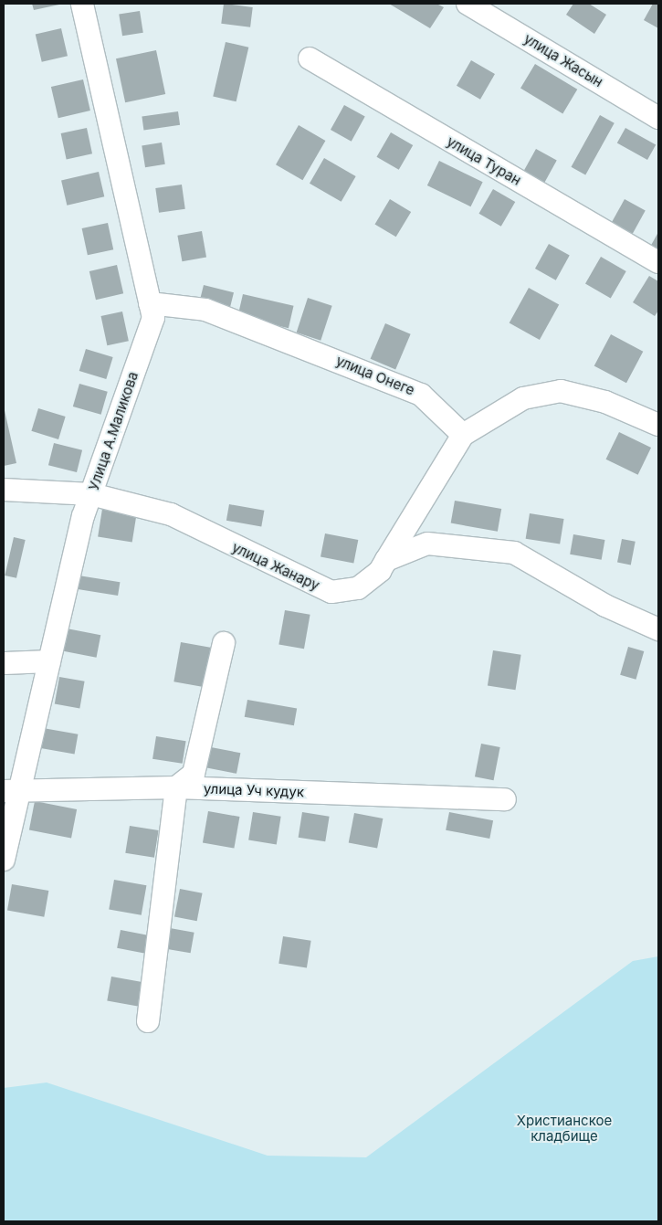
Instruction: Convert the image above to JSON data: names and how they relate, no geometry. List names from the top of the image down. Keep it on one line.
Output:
{"streets":{"street":["улица Жасын","улица Туран","улица Онеге","Улица А.Маликова","улица Жанару","улица Уч кудук"]},"crossings":[["улица Онеге","Улица А.Маликова"],["Улица А.Маликова","улица Жанару"],["Улица А.Маликова","улица Уч кудук"]],"parks":["Христианское кладбище"]}
